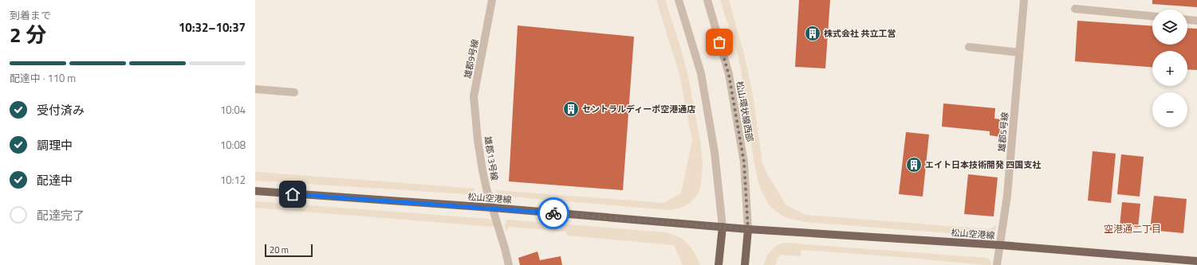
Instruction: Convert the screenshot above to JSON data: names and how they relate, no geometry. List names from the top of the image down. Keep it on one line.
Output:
{"streets":{"main road":["松山空港線"],"street":["雄郡9号線","松山環状線西部","雄郡5号線","雄郡13号線"]},"crossings":[["雄郡9号線","雄郡13号線"],["松山環状線西部","松山空港線"],["雄郡5号線","松山空港線"],["雄郡13号線","松山空港線"]],"districts":["空港通二丁目"],"places":{"building":["株式会社 共立工営","セントラルディーボ空港通店","エイト日本技術開発 四国支社"]},"scale_bar":"20 m","page":{"heading":["2 分","到着まで","10:32–10:37"],"map_buttons":["+","−"],"bar":"配達中 · 110 m","list":[["受付済み","10:04"],["調理中","10:08"],["配達中","10:12"],"配達完了"],"scale":"20 m"}}
